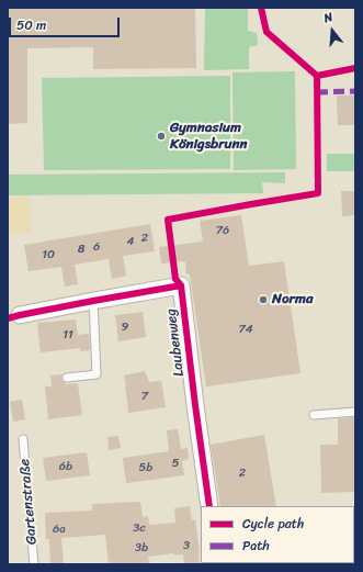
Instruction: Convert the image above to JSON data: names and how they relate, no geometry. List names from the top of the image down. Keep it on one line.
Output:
{"streets":{"street":["Laubenweg"],"lane":["Gartenstraße"]},"places":["Gymnasium Königsbrunn","Norma"],"house_numbers":["76","2","4","6","8","10","9","74","11","7","5","6b","5b","2","3c","6a","3","3b"],"legend":["Cycle path","Path"],"scale_bar":"50 m","north":"top"}
